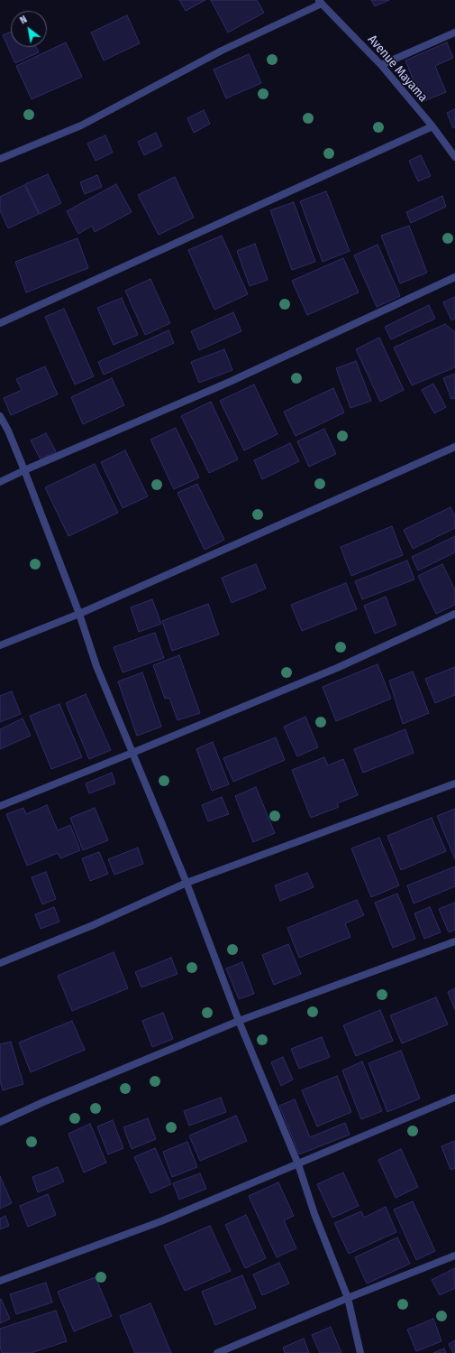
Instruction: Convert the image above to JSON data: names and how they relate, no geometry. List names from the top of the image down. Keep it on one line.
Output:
{"streets":{"street":["Avenue Mayama"]},"north":"top left"}
